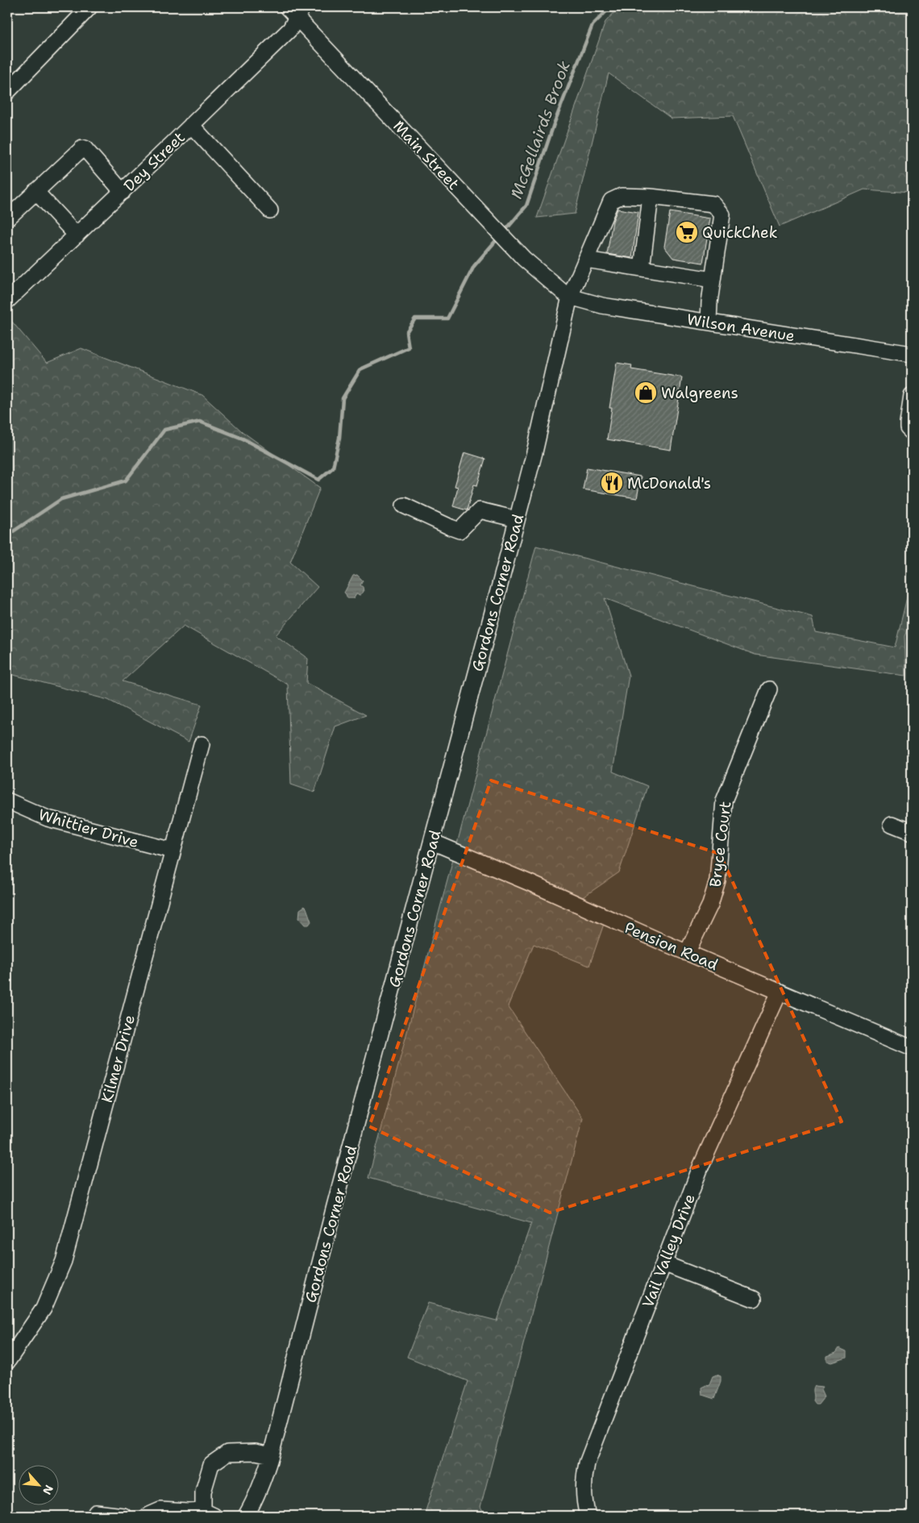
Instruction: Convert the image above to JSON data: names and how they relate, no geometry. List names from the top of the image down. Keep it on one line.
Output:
{"streets":{"street":["Main Street","Dey Street","Wilson Avenue","Gordons Corner Road","Whittier Drive","Bryce Court","Pension Road","Kilmer Drive","Vail Valley Drive"]},"crossings":[["Main Street","Dey Street"],["Main Street","Wilson Avenue"],["Main Street","Gordons Corner Road"],["Wilson Avenue","Gordons Corner Road"],["Gordons Corner Road","Pension Road"],["Whittier Drive","Kilmer Drive"],["Bryce Court","Pension Road"],["Pension Road","Vail Valley Drive"]],"water":["McGellairds Brook"],"places":{"supermarket":["QuickChek"],"shop":["Walgreens"],"restaurant":["McDonald's"]},"north":"bottom right"}
